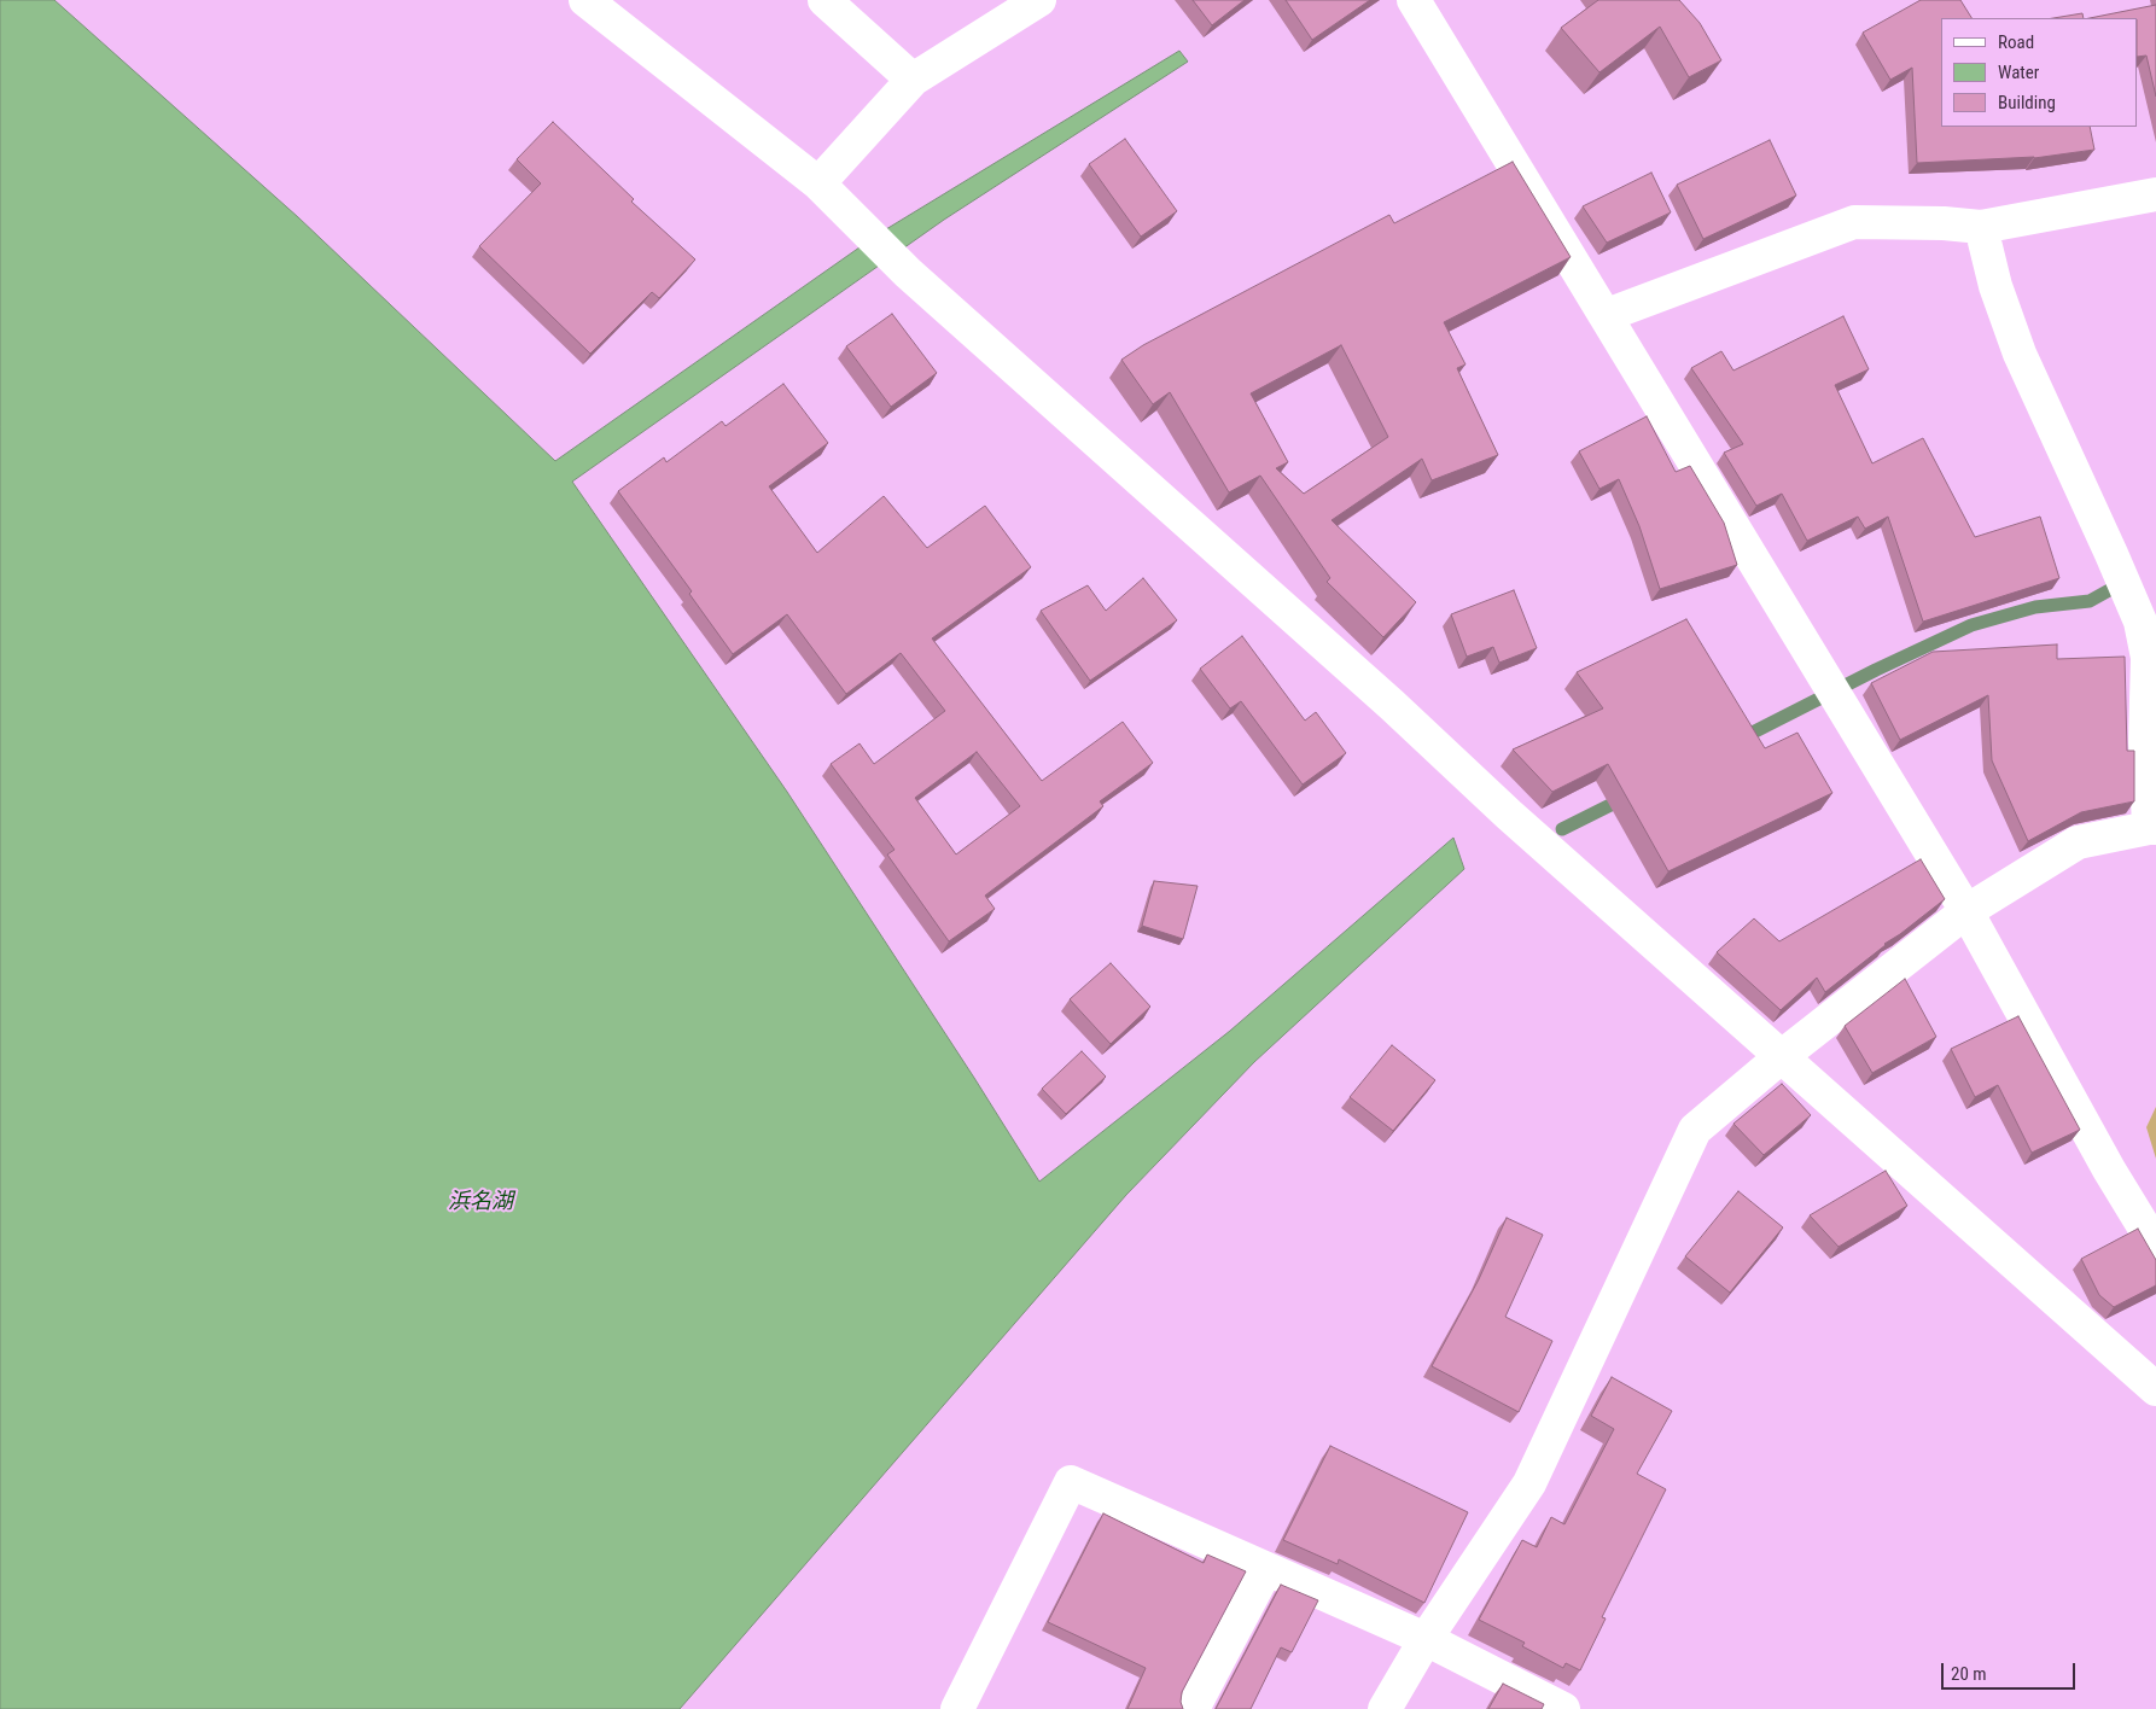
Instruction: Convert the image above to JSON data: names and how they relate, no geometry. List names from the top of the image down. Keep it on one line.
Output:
{"water":["浜名湖"],"legend":["Road","Water","Building"],"scale_bar":"20 m"}
